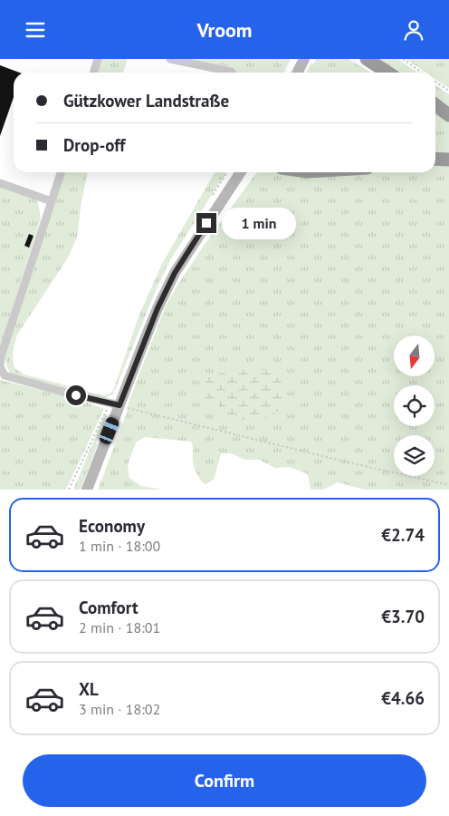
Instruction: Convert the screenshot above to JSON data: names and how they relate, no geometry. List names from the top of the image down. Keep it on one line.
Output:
{"north":"bottom","page":{"header":"Vroom","banner":["Gützkower Landstraße","Drop-off"],"bubble":"1 min","list":[{"name":"Economy","note":"1 min · 18:00","value":"€2.74"},{"name":"Comfort","note":"2 min · 18:01","value":"€3.70"},{"name":"XL","note":"3 min · 18:02","value":"€4.66"}],"buttons":"Confirm"}}
